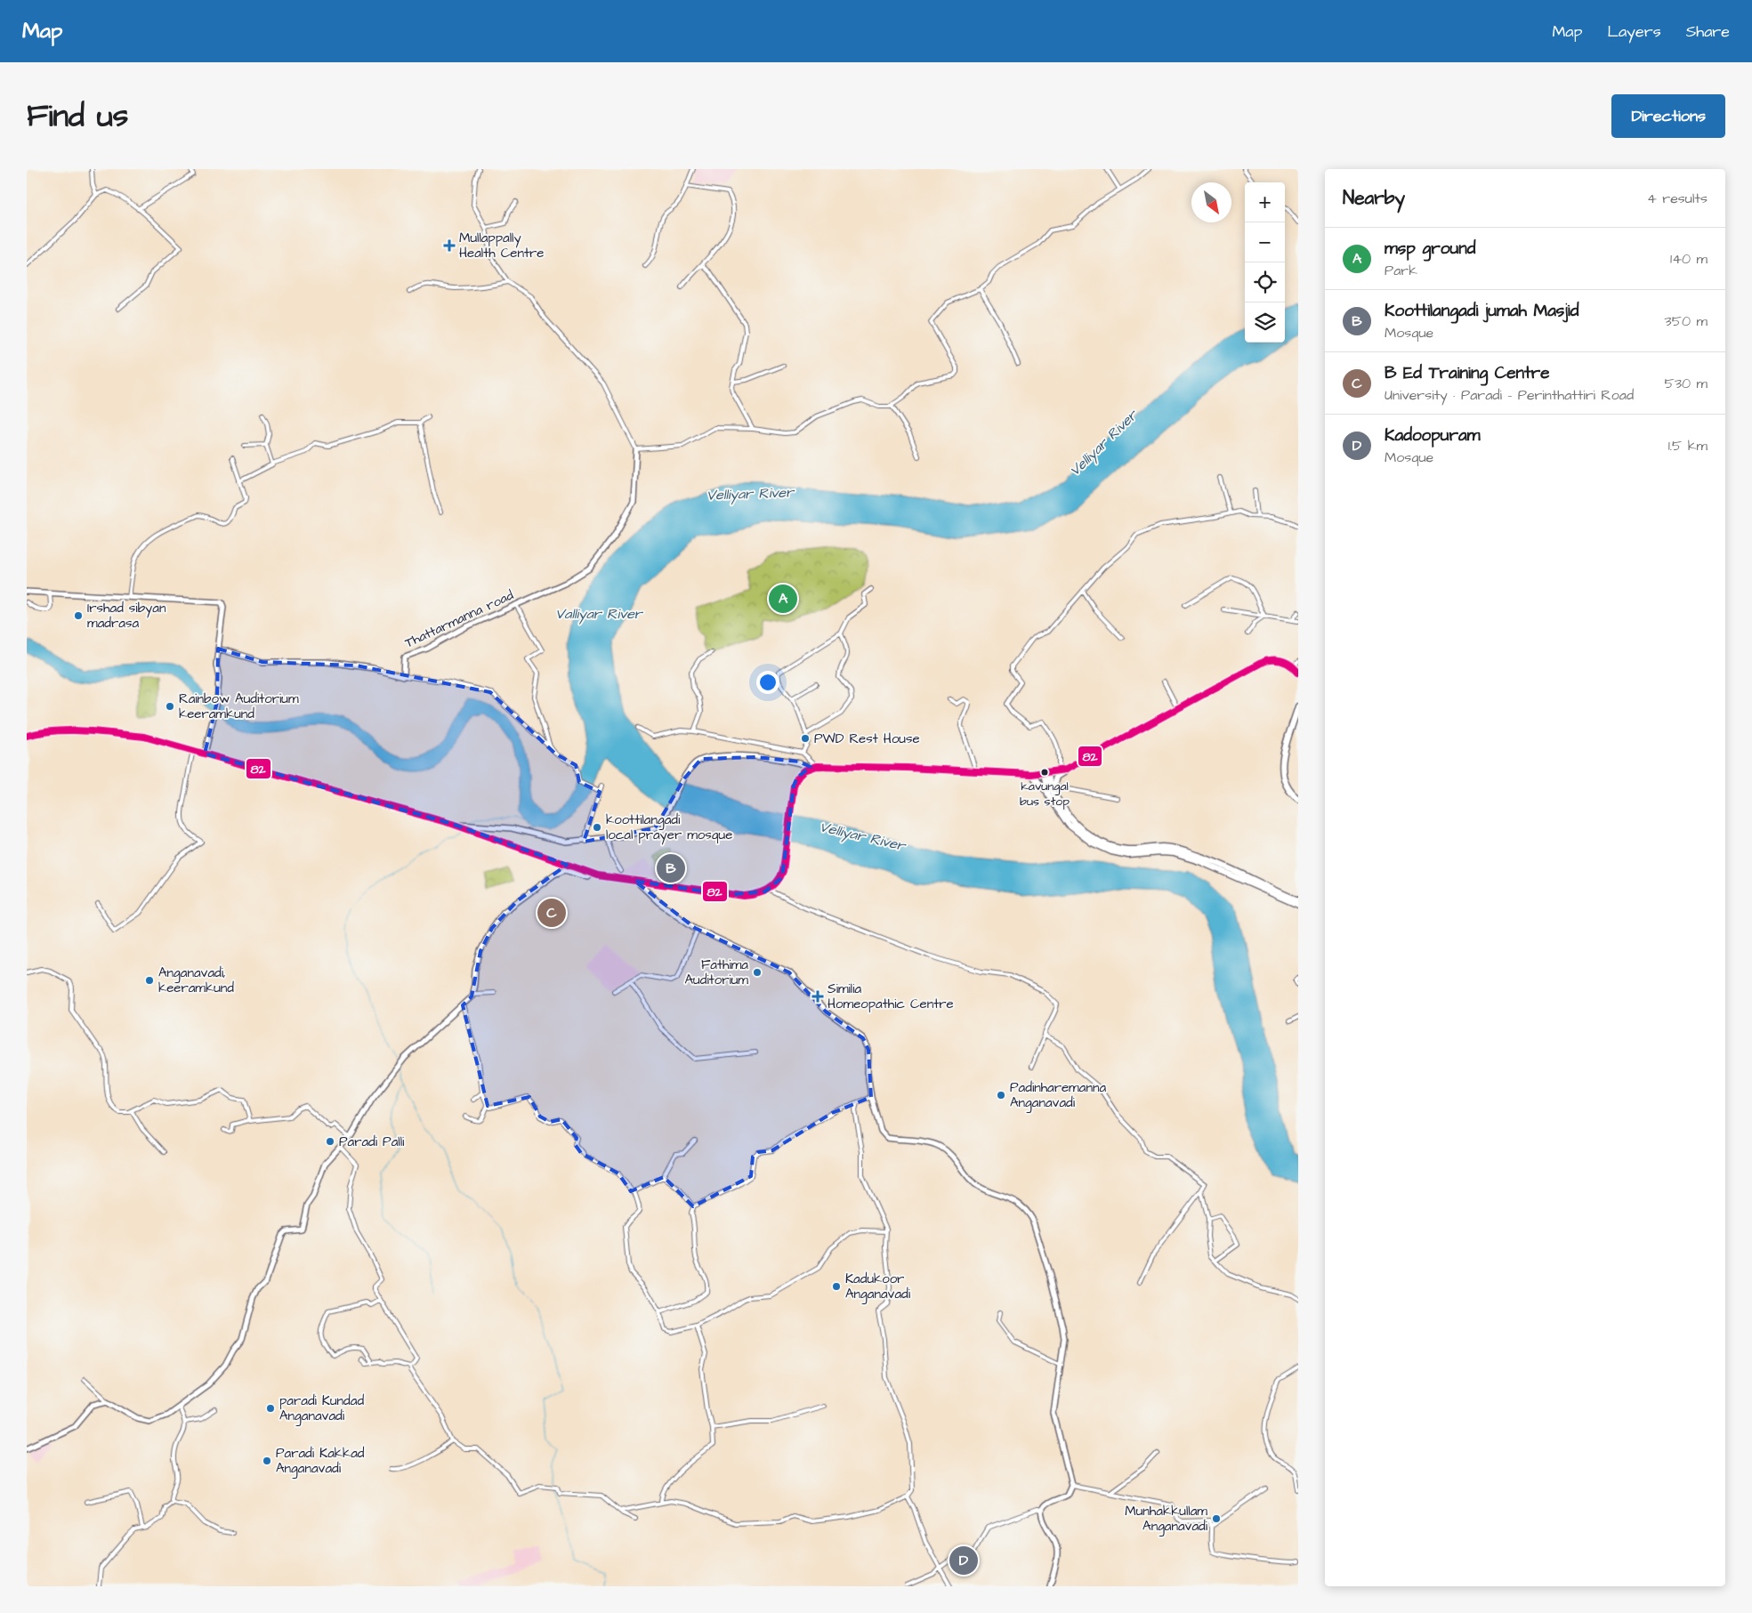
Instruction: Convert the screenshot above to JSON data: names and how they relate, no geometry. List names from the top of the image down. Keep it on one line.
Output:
{"streets":{"main road":["Thattarmanna road"]},"water":["Velliyar River","Valliyar River"],"places":{"health":["Mullappally Health Centre","Similia Homeopathic Centre"],"other":["Irshad sibyan madrasa","Rainbow Auditorium keeramkund","PWD Rest House","kavungal bus stop","koottilangadi local prayer mosque","Fathima Auditorium","Anganavadi, keeramkund","Padinharemanna Anganavadi","Paradi Palli","Kadukoor Anganavadi","paradi Kundad Anganavadi","Paradi Kakkad Anganavadi","Munhakkullam Anganavadi"]},"lines":["transit line 82"],"north":"bottom right","page":{"header":"Map","nav":["Map","Layers","Share"],"title":"Find us","buttons":"Directions","heading":["Nearby","4 results"],"map_buttons":["+","−"],"list":[{"mark":"A","name":"msp ground","note":"Park","value":"140 m"},{"mark":"B","name":"Koottilangadi jumah Masjid","note":"Mosque","value":"350 m"},{"mark":"C","name":"B Ed Training Centre","note":"University · Paradi - Perinthattiri Road","value":"530 m"},{"mark":"D","name":"Kadoopuram","note":"Mosque","value":"1.5 km"}],"pins":["A","B","C","D"]}}
